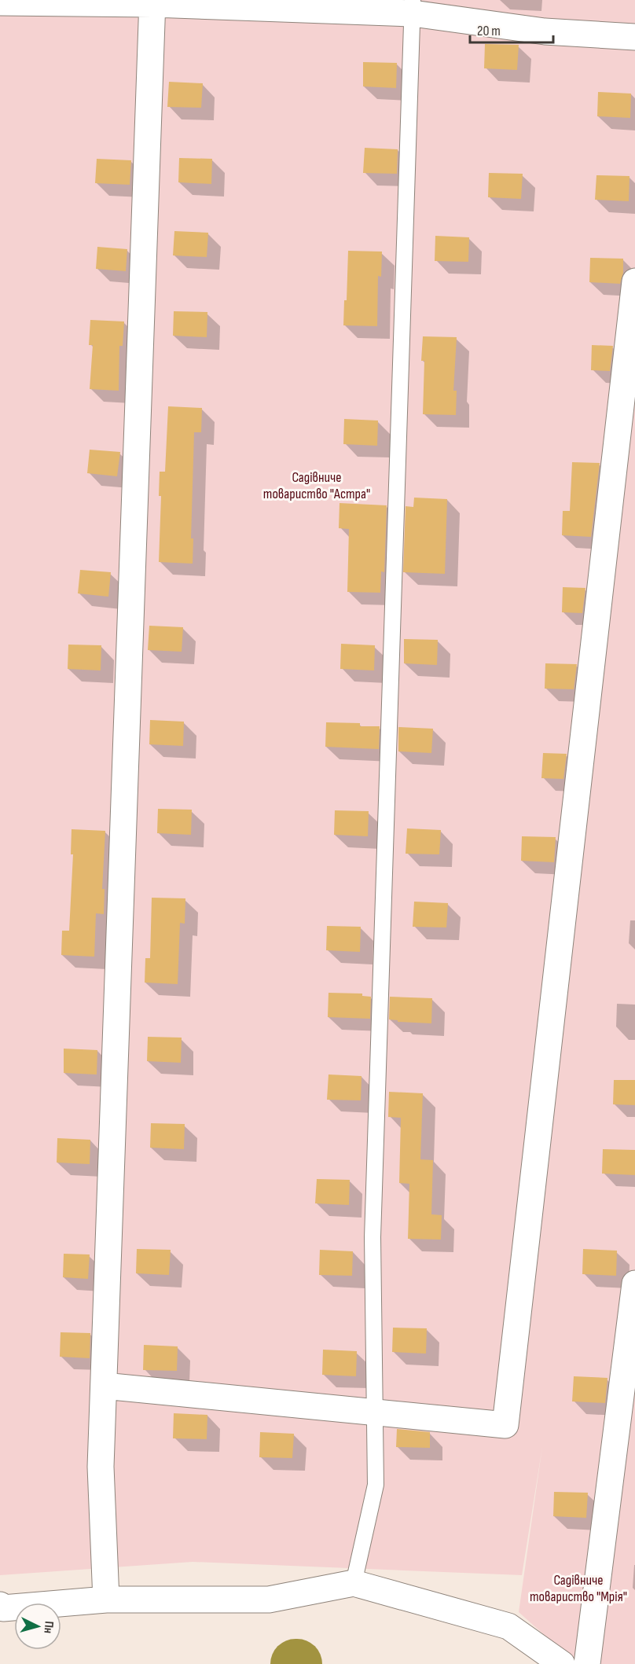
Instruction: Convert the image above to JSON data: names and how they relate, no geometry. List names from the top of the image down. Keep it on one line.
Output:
{"parks":["Садівниче товариство \"Астра\"","Садівниче товариство \"Мрія\""],"scale_bar":"20 m","north":"right"}
